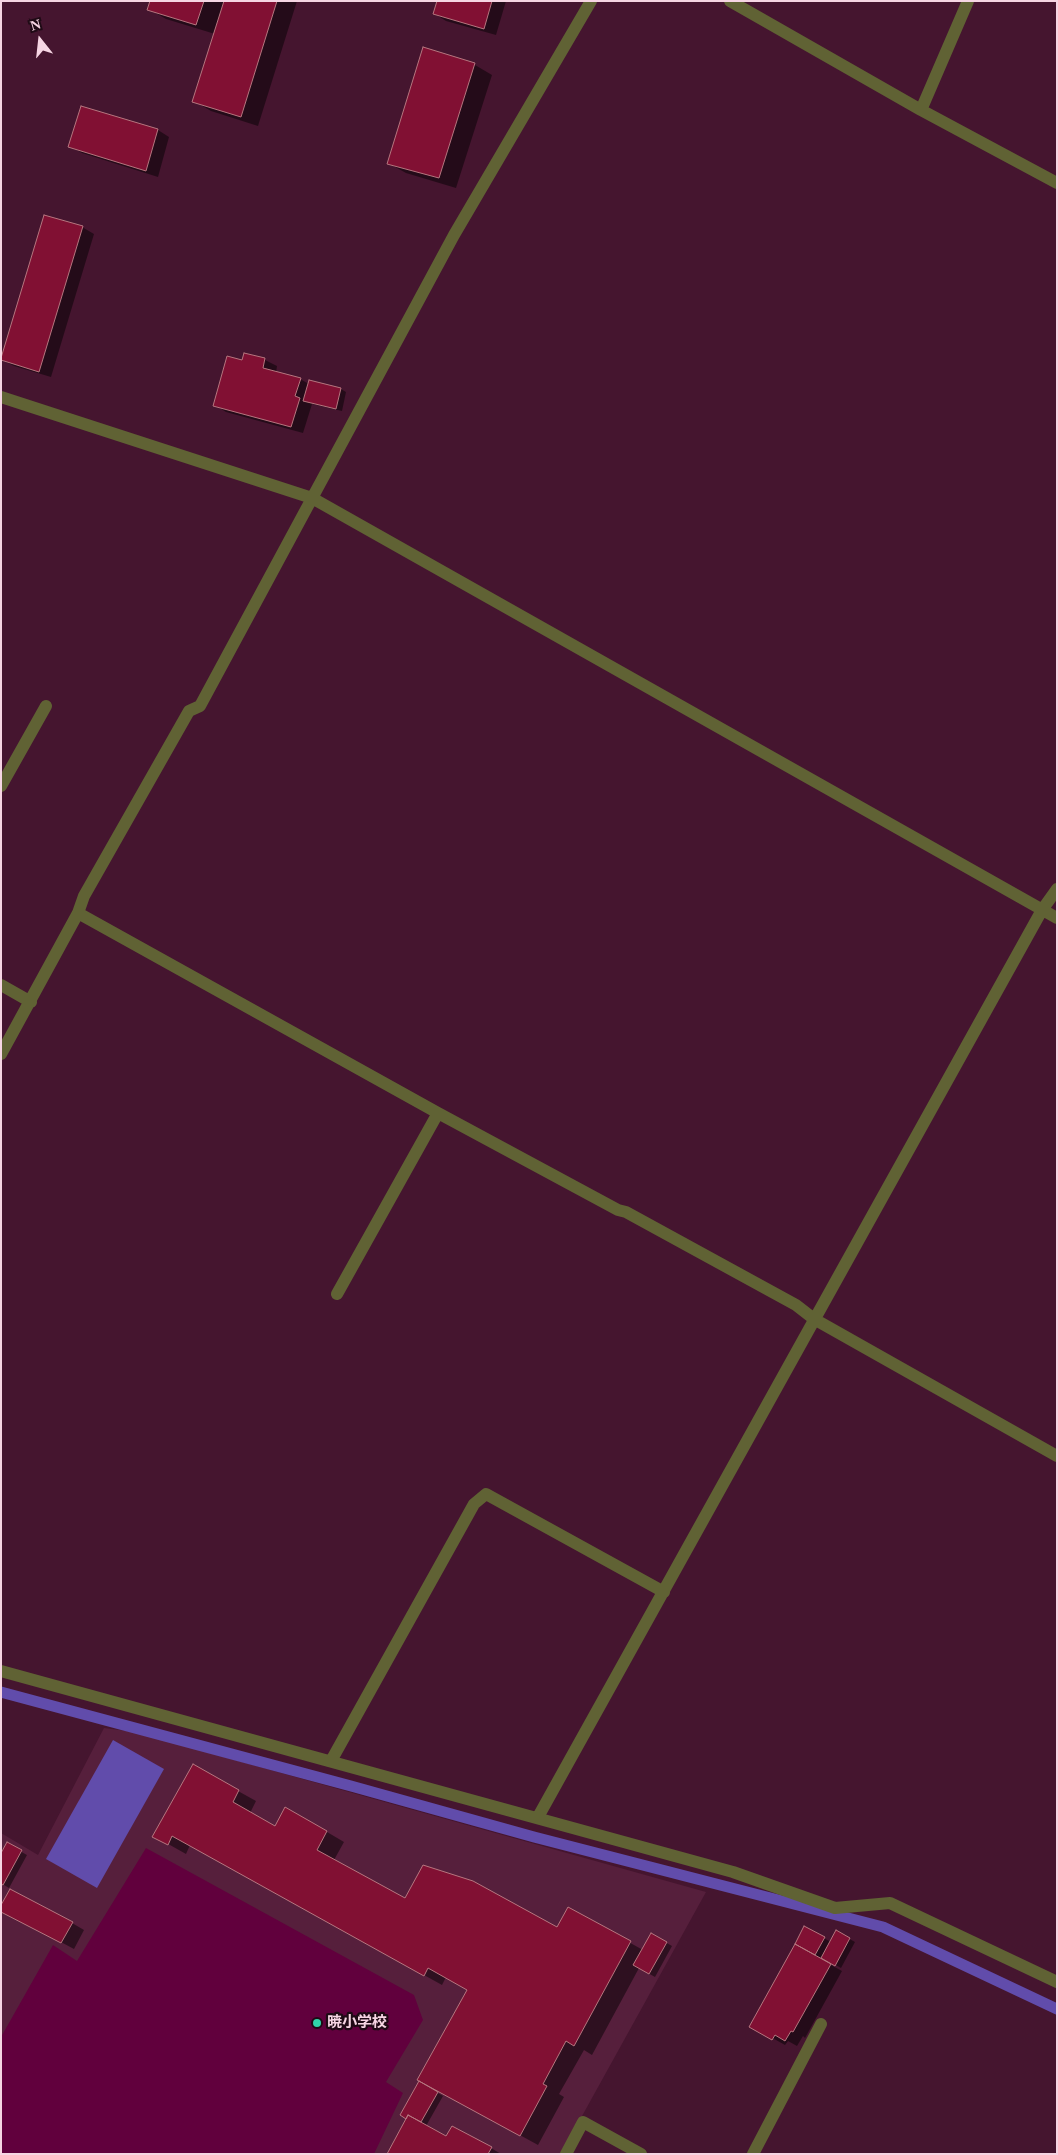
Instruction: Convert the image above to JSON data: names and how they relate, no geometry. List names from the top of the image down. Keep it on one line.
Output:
{"places":["暁小学校"],"north":"top"}
